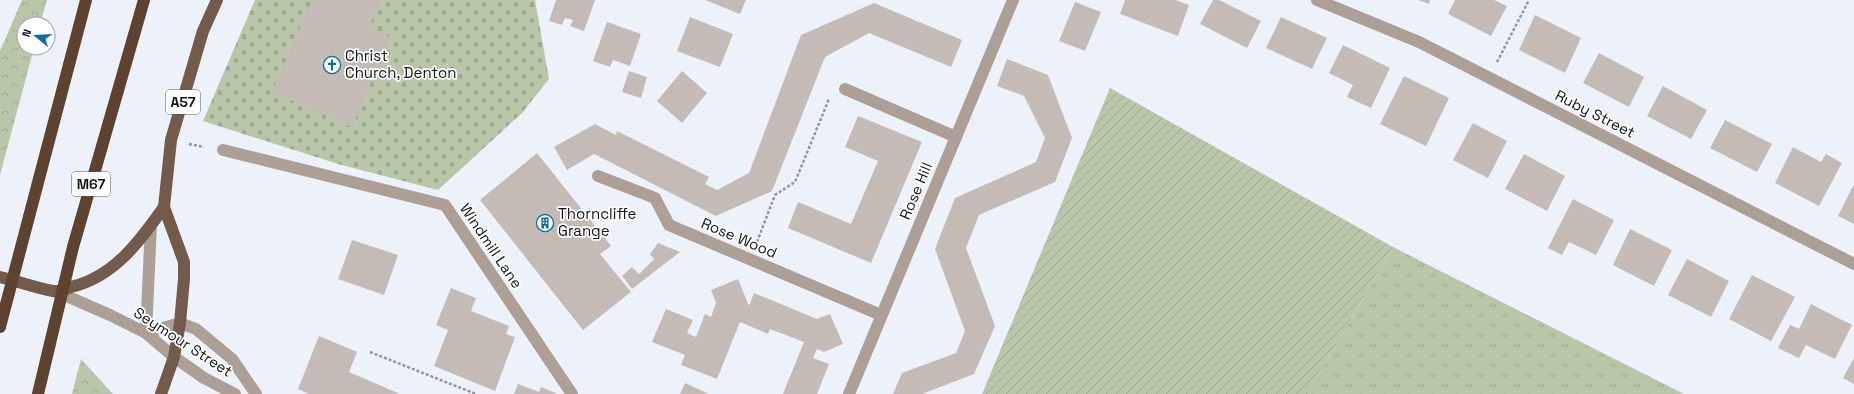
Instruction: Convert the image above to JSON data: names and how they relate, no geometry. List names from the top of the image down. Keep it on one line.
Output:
{"streets":{"highway":["M67"],"main road":["A57","Seymour Street"],"street":["Ruby Street","Rose Hill","Rose Wood","Windmill Lane"]},"crossings":[["A57","Seymour Street"],["Rose Hill","Rose Wood"]],"places":{"church":["Christ Church, Denton"],"building":["Thorncliffe Grange"]},"north":"left"}
